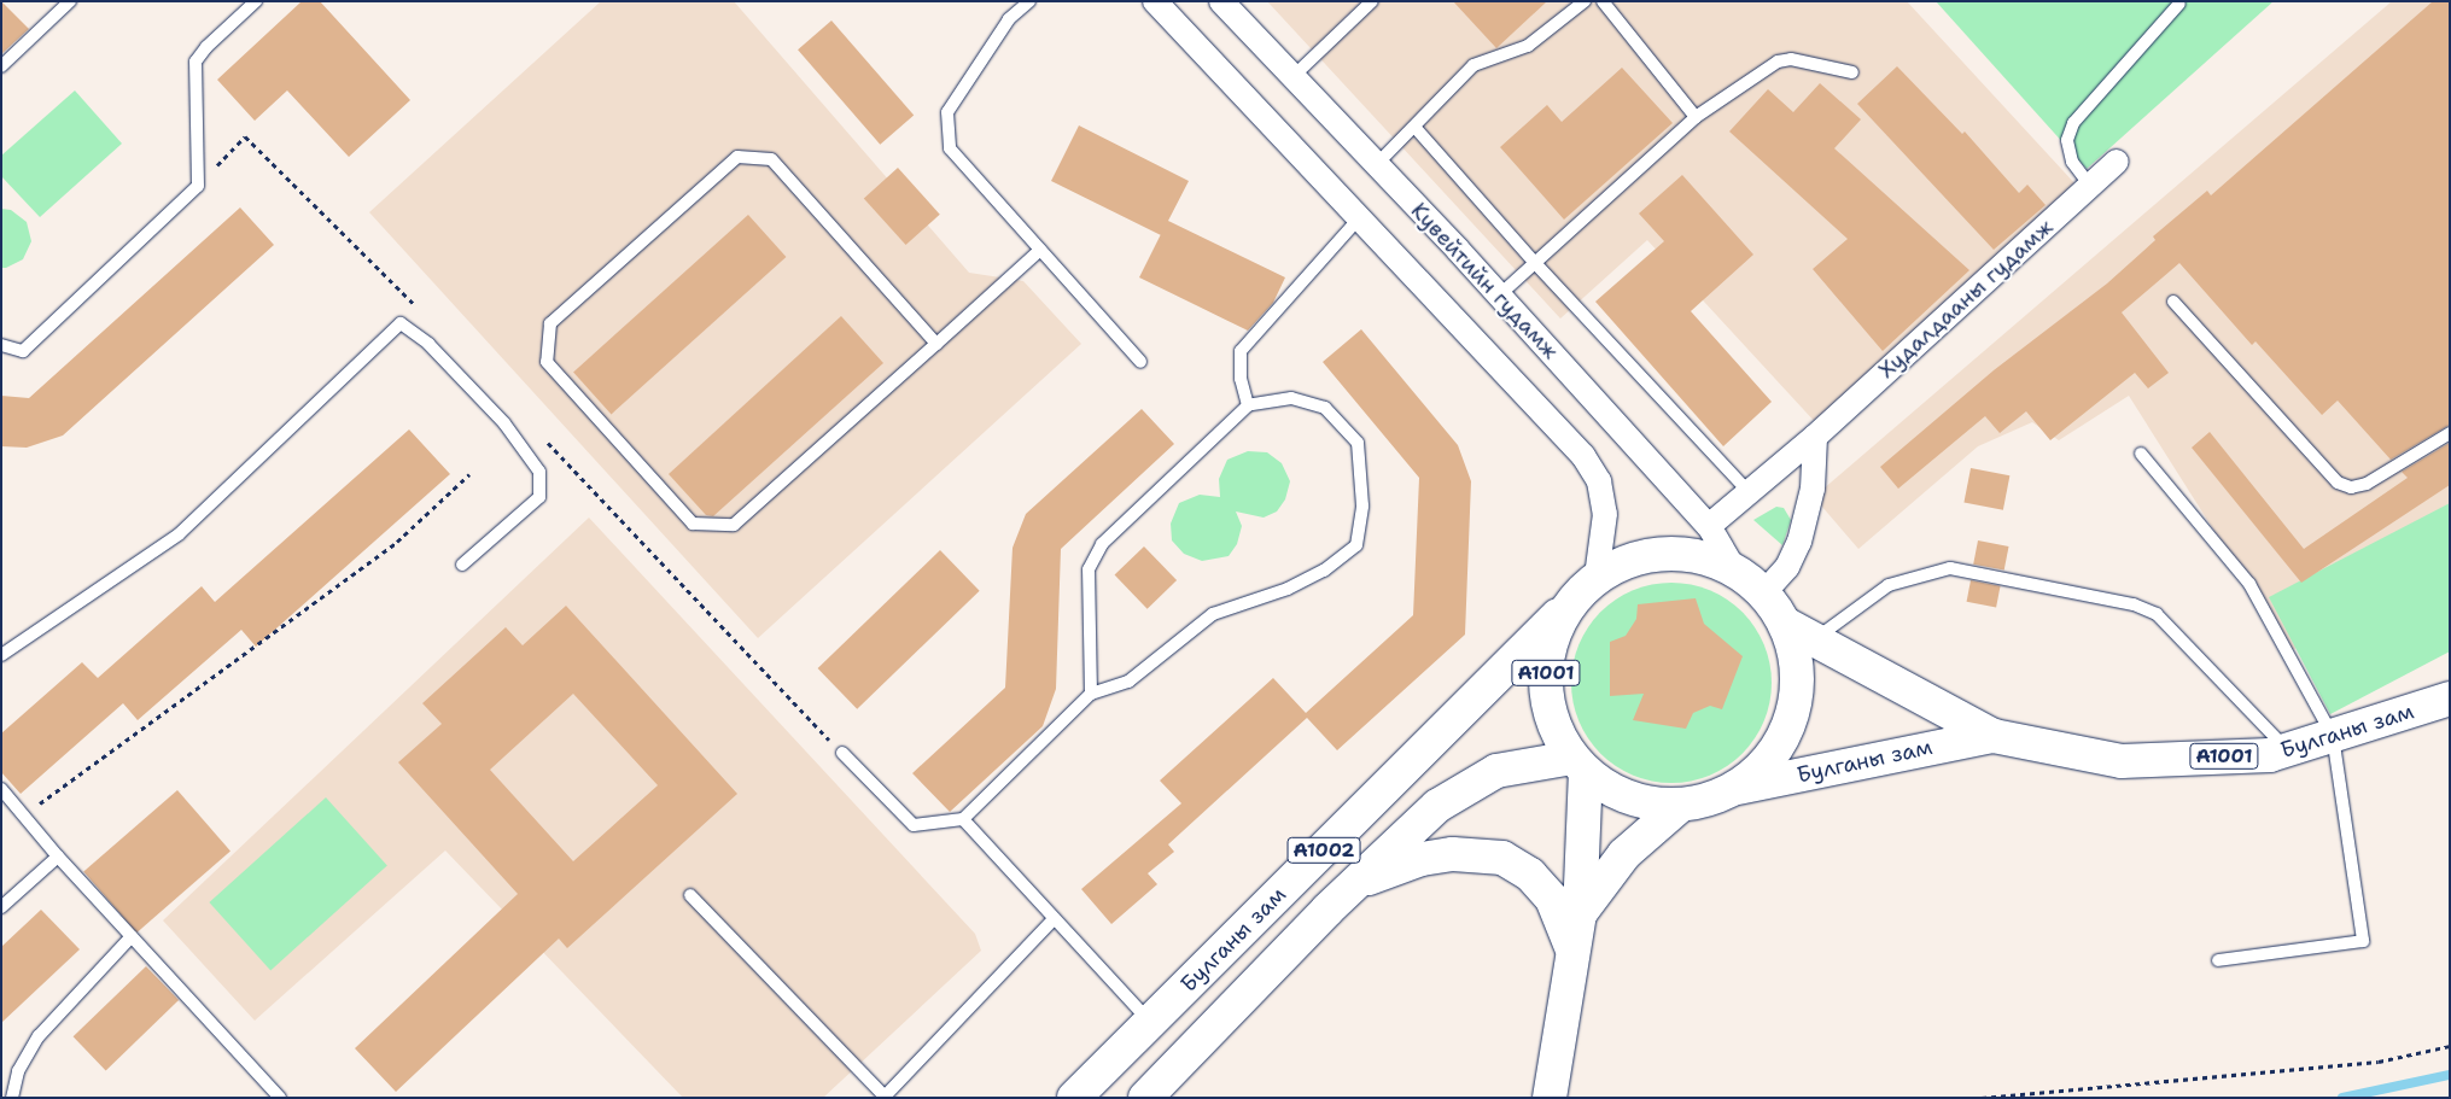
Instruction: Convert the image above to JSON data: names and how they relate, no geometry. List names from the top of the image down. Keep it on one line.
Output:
{"streets":{"main road":["A1001","Булганы зам","A1002"],"street":["Кувейтийн гудамж","Худалдааны гудамж"]},"crossings":[["Кувейтийн гудамж","Худалдааны гудамж"],["Кувейтийн гудамж","A1001"],["A1001","Булганы зам"],["A1001","A1002"]]}
